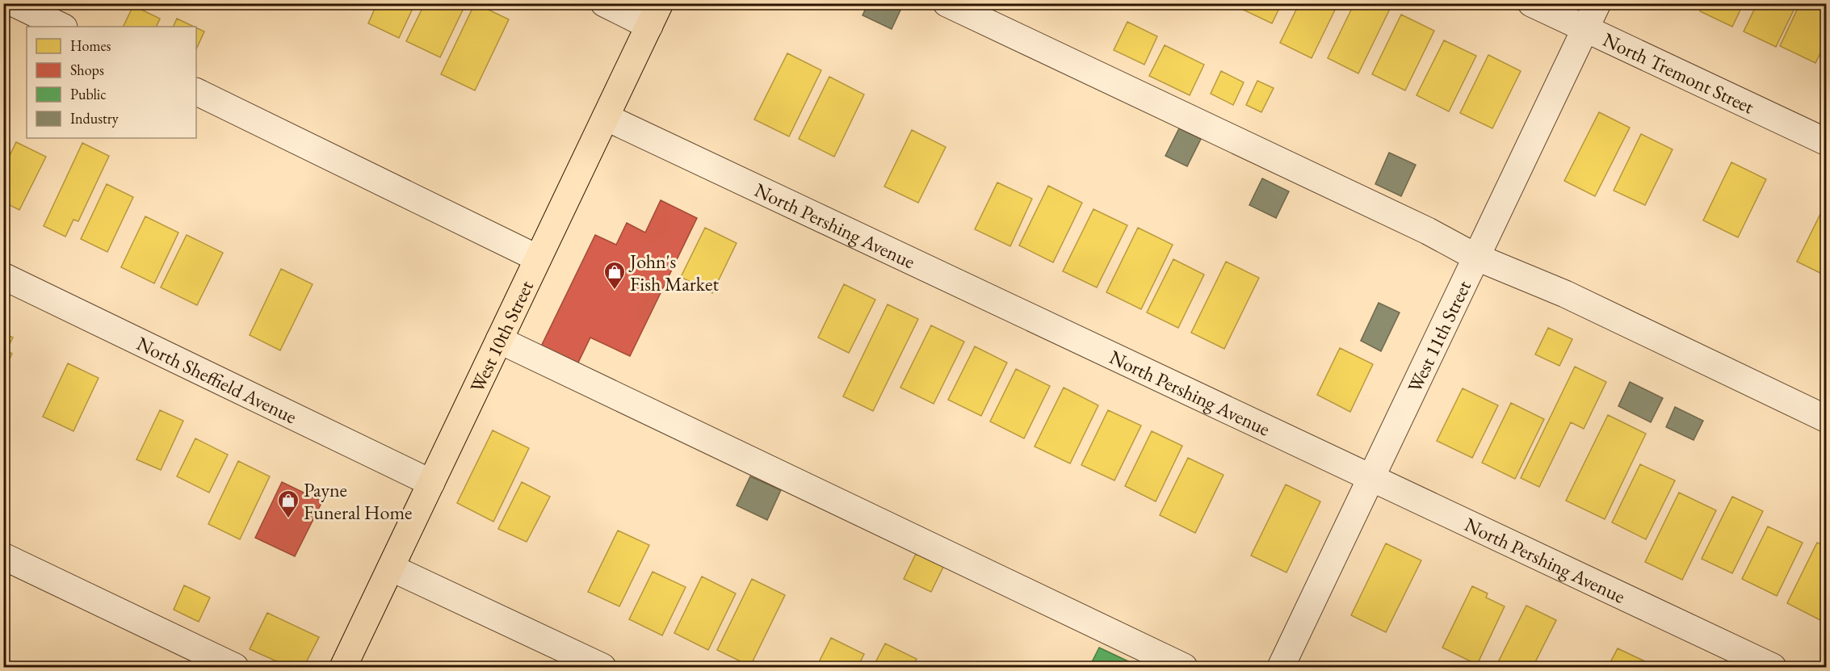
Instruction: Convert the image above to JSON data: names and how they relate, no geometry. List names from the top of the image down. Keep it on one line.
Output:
{"streets":{"main road":["West 10th Street"],"street":["North Tremont Street","North Pershing Avenue","West 11th Street","North Sheffield Avenue"]},"crossings":[["North Tremont Street","West 11th Street"],["North Pershing Avenue","West 10th Street"],["North Pershing Avenue","West 11th Street"],["West 10th Street","North Sheffield Avenue"]],"places":{"shop":["John's Fish Market","Payne Funeral Home"]},"legend":["Homes","Shops","Public","Industry"]}
